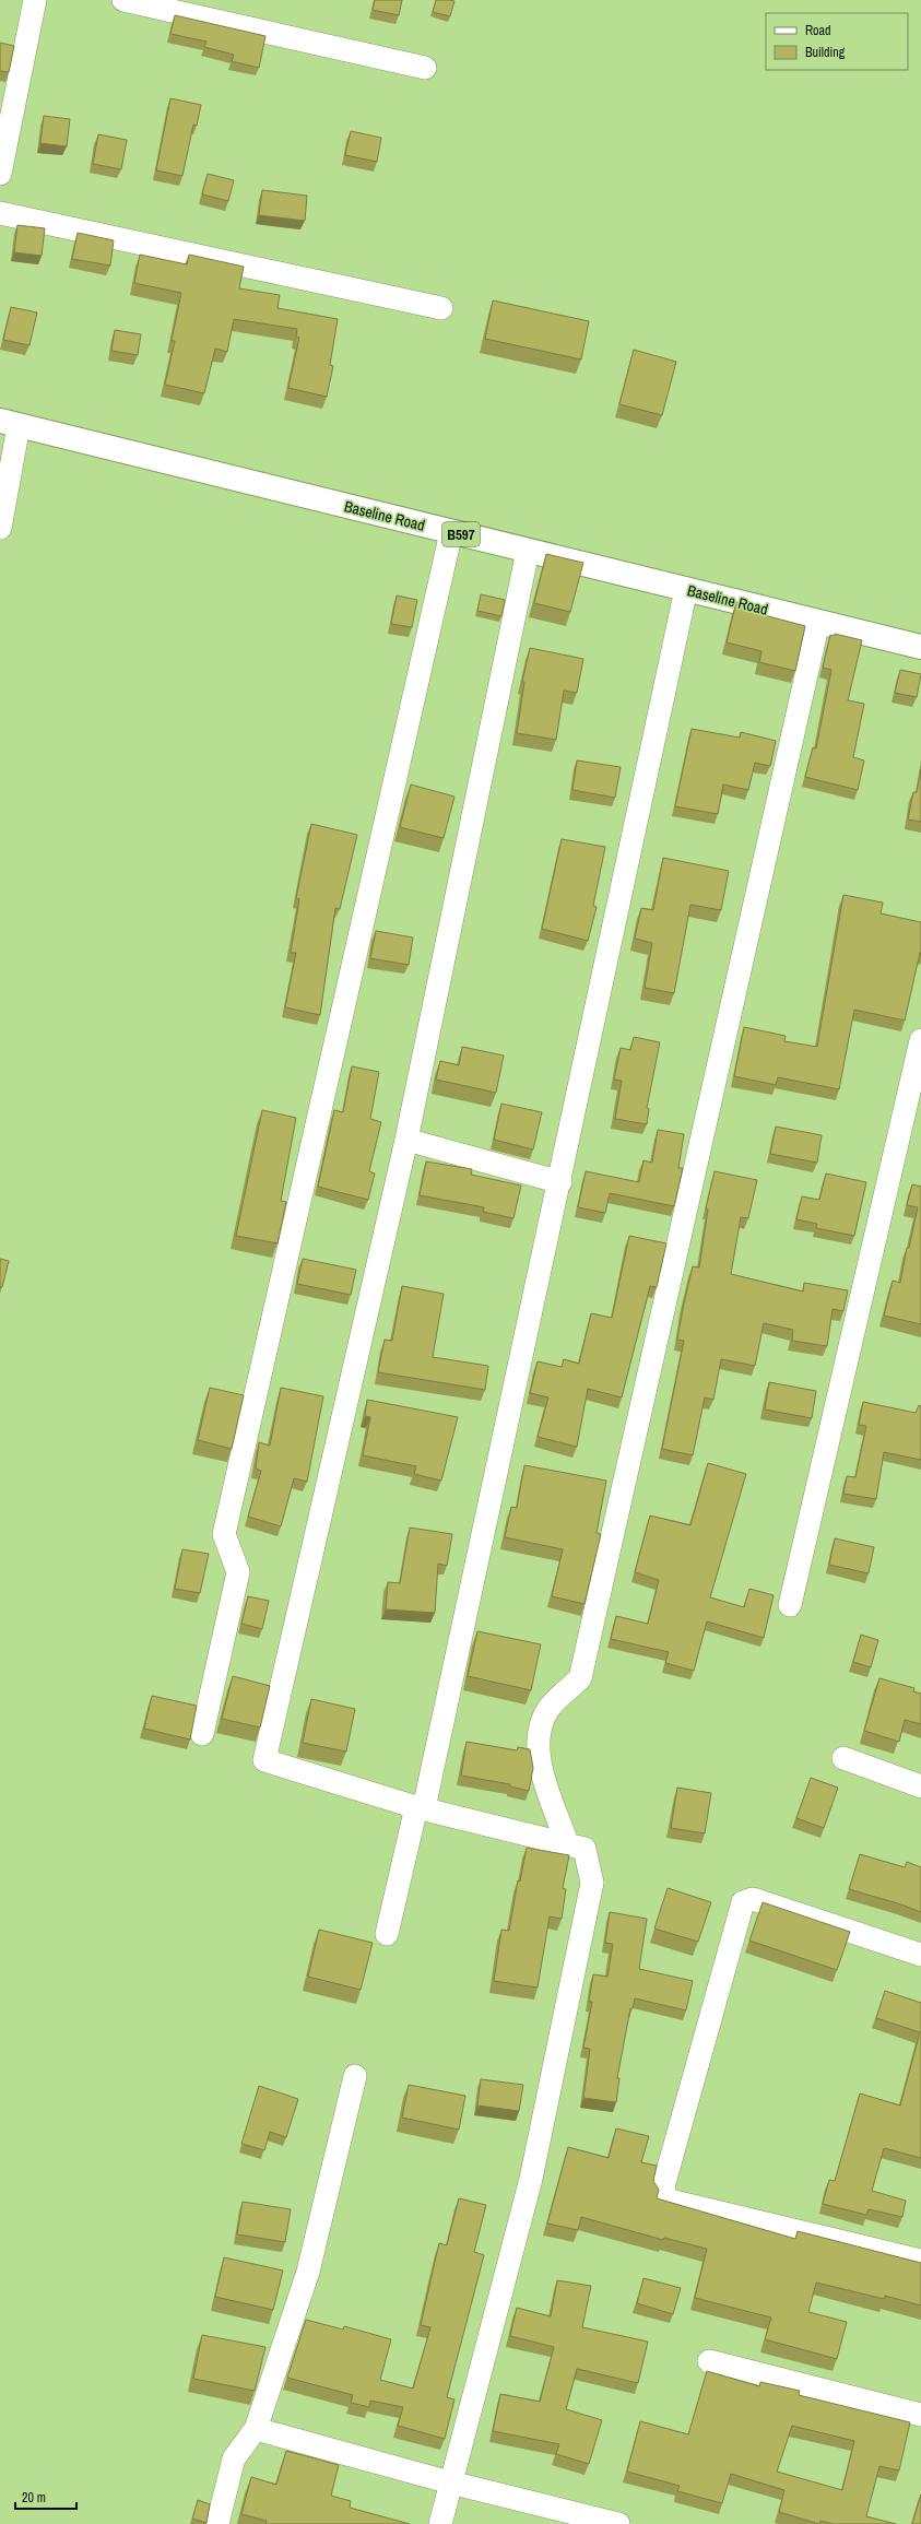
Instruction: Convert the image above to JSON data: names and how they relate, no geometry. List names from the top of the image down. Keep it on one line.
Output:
{"streets":{"main road":["Baseline Road","B597"]},"legend":["Road","Building"],"scale_bar":"20 m"}
